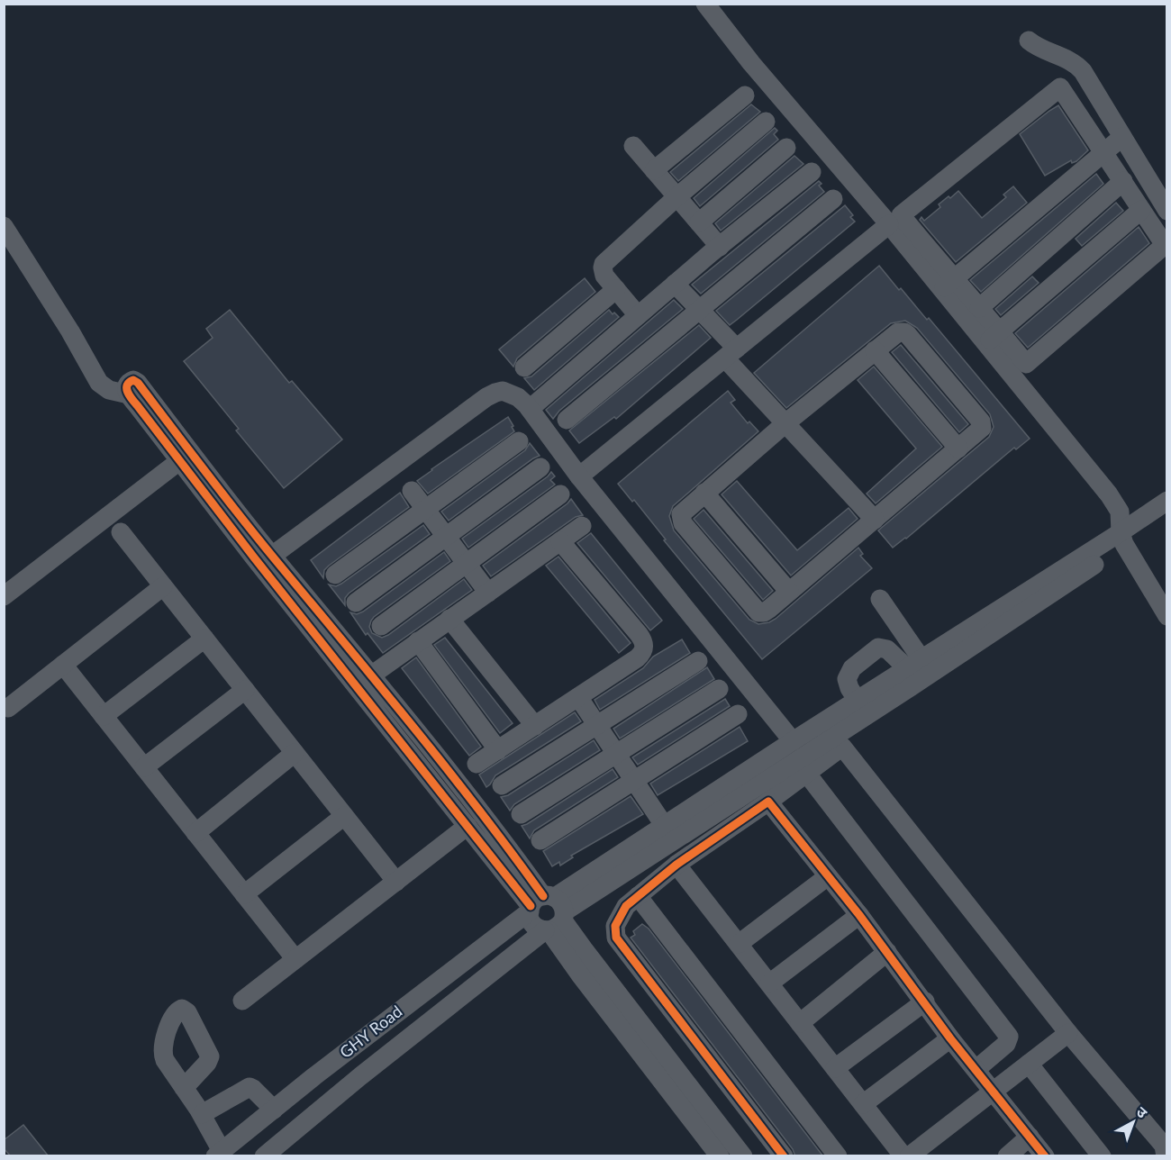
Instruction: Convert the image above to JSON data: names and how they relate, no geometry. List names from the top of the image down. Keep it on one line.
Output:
{"streets":{"street":["GHY Road"]},"north":"top right"}
